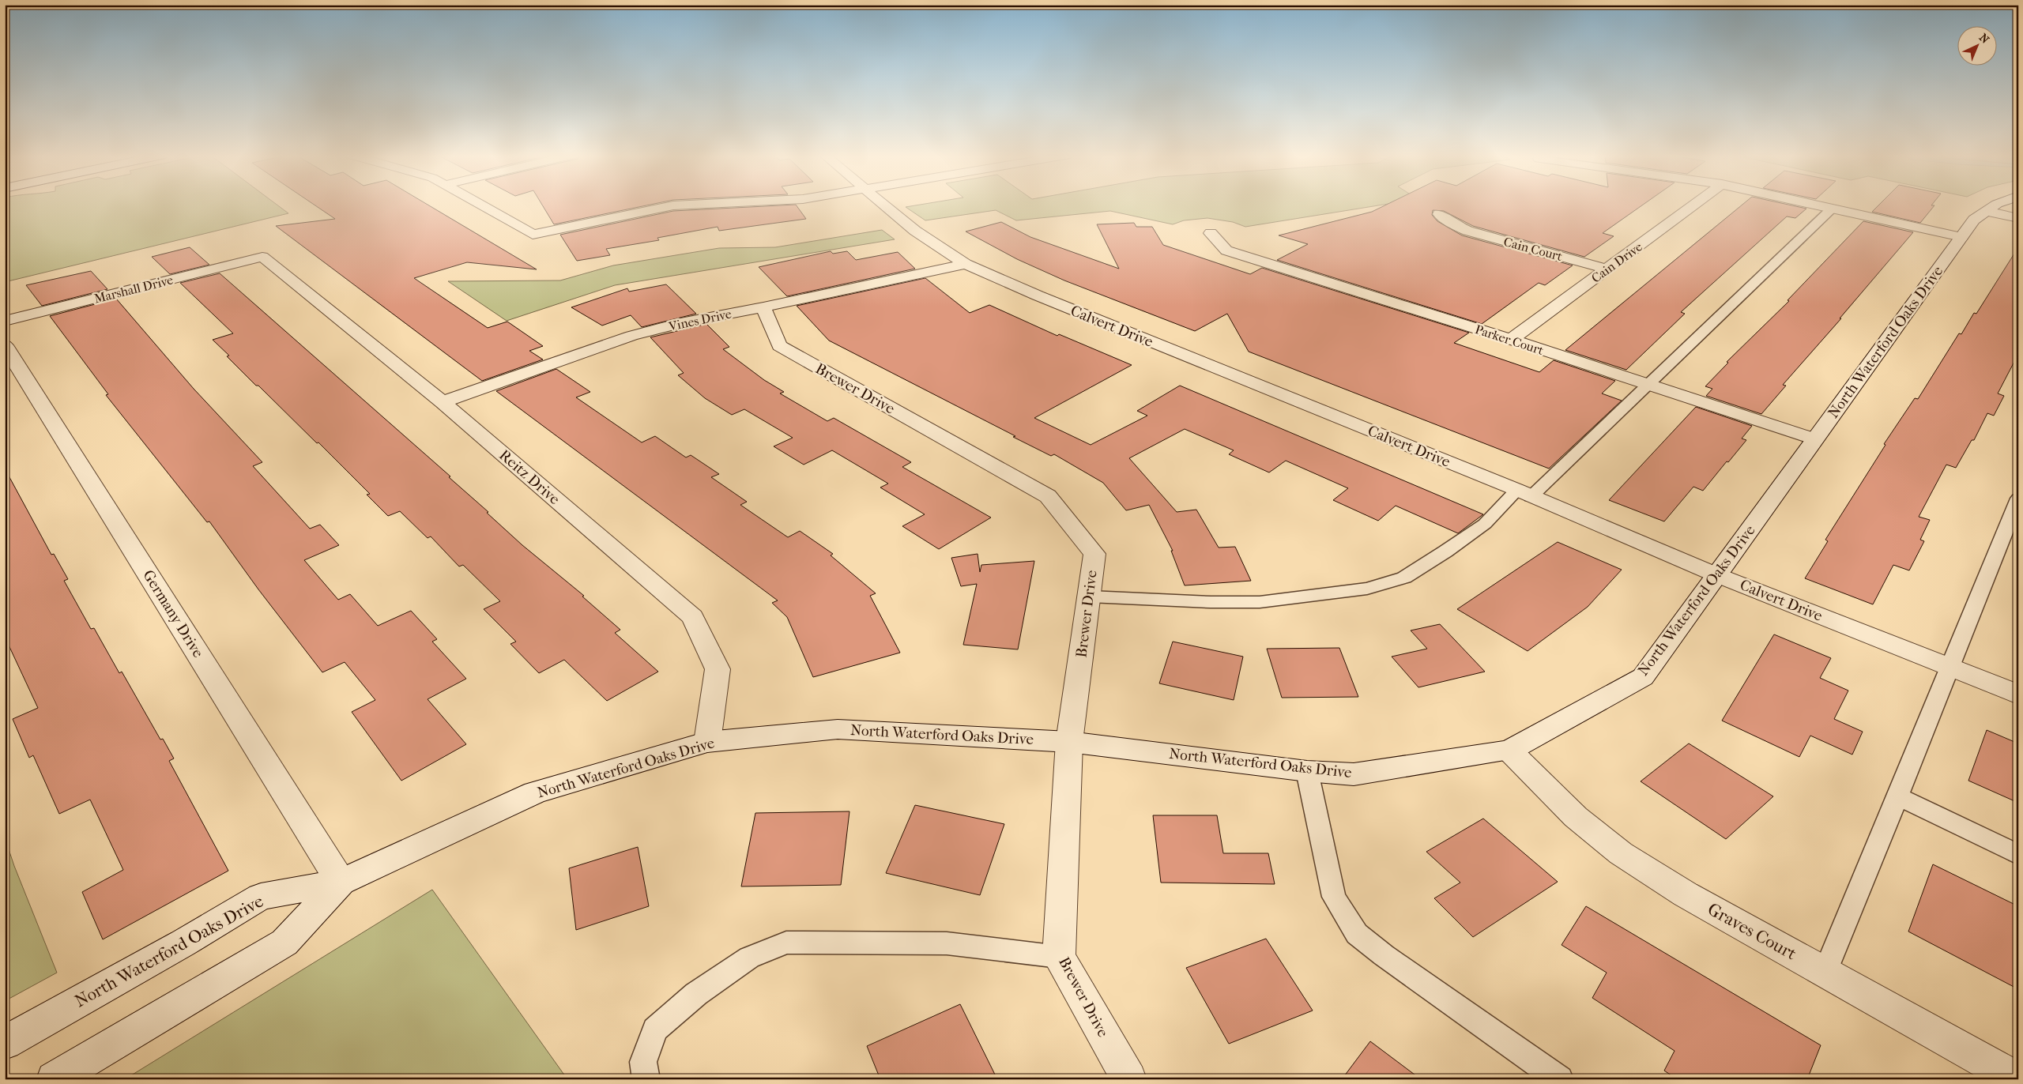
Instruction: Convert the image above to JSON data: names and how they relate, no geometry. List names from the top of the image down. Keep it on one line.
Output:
{"streets":{"street":["Cain Court","Cain Drive","Marshall Drive","Vines Drive","Calvert Drive","Parker Court","North Waterford Oaks Drive","Brewer Drive","Reitz Drive","Germany Drive","Graves Court"]},"crossings":[["Cain Court","Cain Drive"],["Cain Drive","Parker Court"],["Marshall Drive","Reitz Drive"],["Vines Drive","Calvert Drive"],["Vines Drive","Brewer Drive"],["Vines Drive","Reitz Drive"],["Calvert Drive","North Waterford Oaks Drive"],["Parker Court","North Waterford Oaks Drive"],["North Waterford Oaks Drive","Brewer Drive"],["North Waterford Oaks Drive","Reitz Drive"],["North Waterford Oaks Drive","Germany Drive"],["North Waterford Oaks Drive","Graves Court"]],"north":"top right"}
